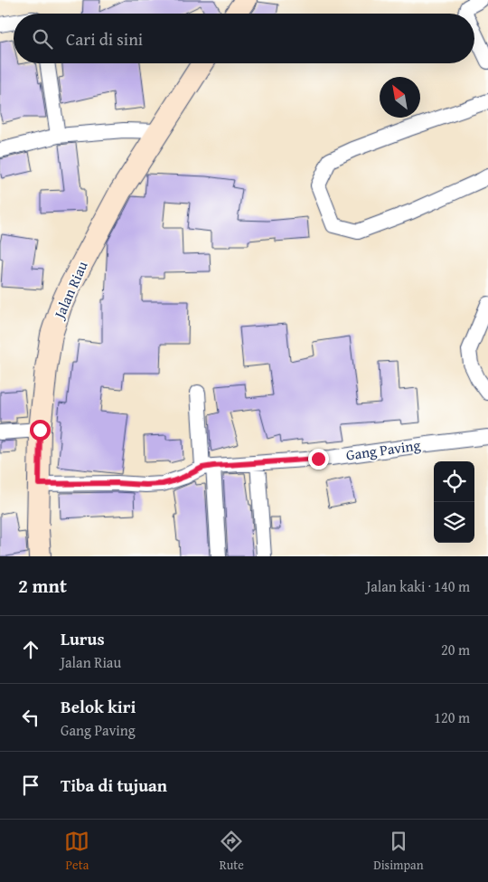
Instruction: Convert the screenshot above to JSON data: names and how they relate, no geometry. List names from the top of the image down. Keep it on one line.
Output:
{"streets":{"main road":["Jalan Riau"],"street":["Gang Paving"]},"crossings":[["Jalan Riau","Gang Paving"]],"north":"top left","page":{"search":"Cari di sini","heading":["2 mnt","Jalan kaki · 140 m"],"list":[["Lurus","Jalan Riau","20 m"],["Belok kiri","Gang Paving","120 m"],"Tiba di tujuan"],"nav":["Peta","Rute","Disimpan"]}}
